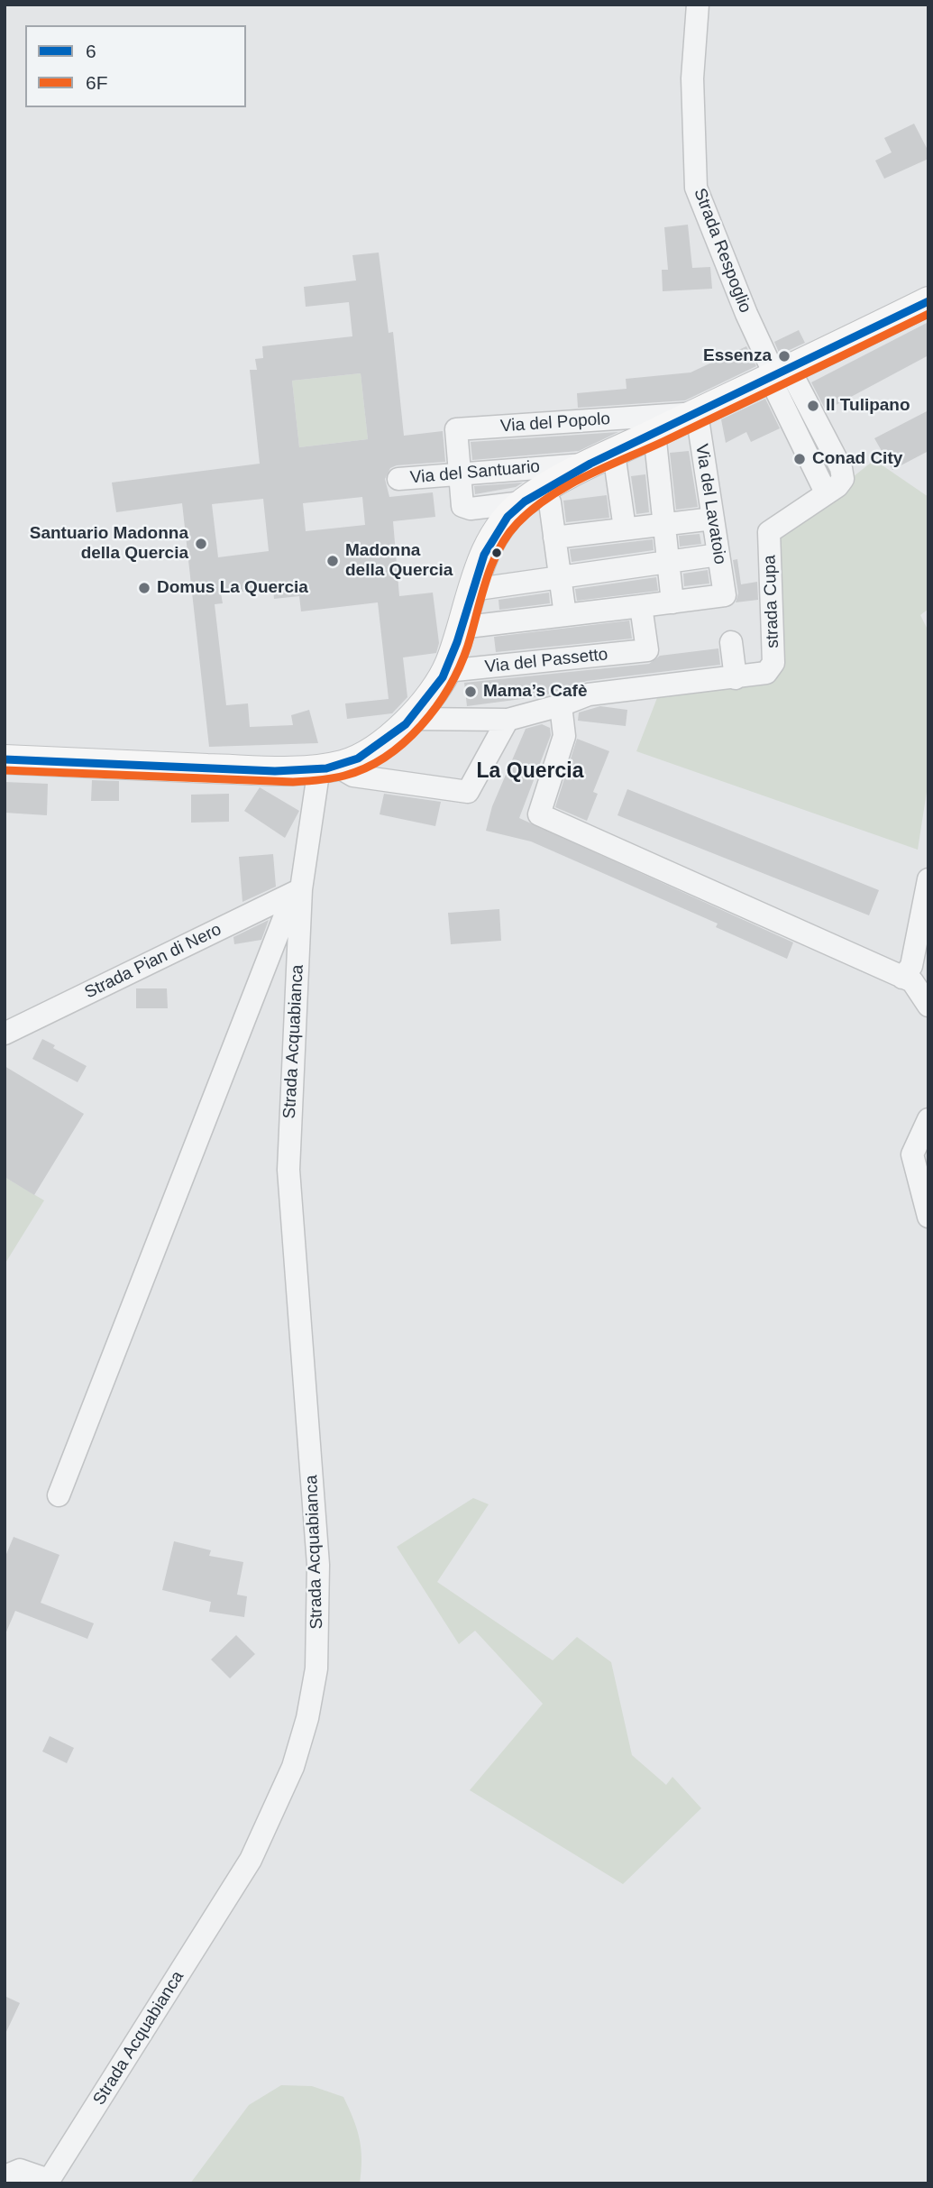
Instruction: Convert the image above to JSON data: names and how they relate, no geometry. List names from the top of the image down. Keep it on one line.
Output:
{"streets":{"main road":["Via del Santuario"],"street":["Strada Respoglio","Via del Popolo","Via del Lavatoio","strada Cupa","Via del Passetto","Strada Pian di Nero","Strada Acquabianca"]},"crossings":[["Strada Respoglio","Via del Santuario"],["Strada Respoglio","strada Cupa"],["Via del Popolo","Via del Santuario"],["Via del Popolo","Via del Lavatoio"],["Via del Santuario","Via del Lavatoio"],["Via del Santuario","strada Cupa"],["Via del Santuario","Via del Passetto"],["Via del Santuario","Strada Acquabianca"],["Strada Pian di Nero","Strada Acquabianca"]],"districts":["La Quercia"],"places":["Essenza","Il Tulipano","Conad City","Santuario Madonna della Quercia","Madonna della Quercia","Domus La Quercia","Mama’s Cafè"],"lines":["transit line 6","transit line 6F"],"legend":["6","6F"]}
